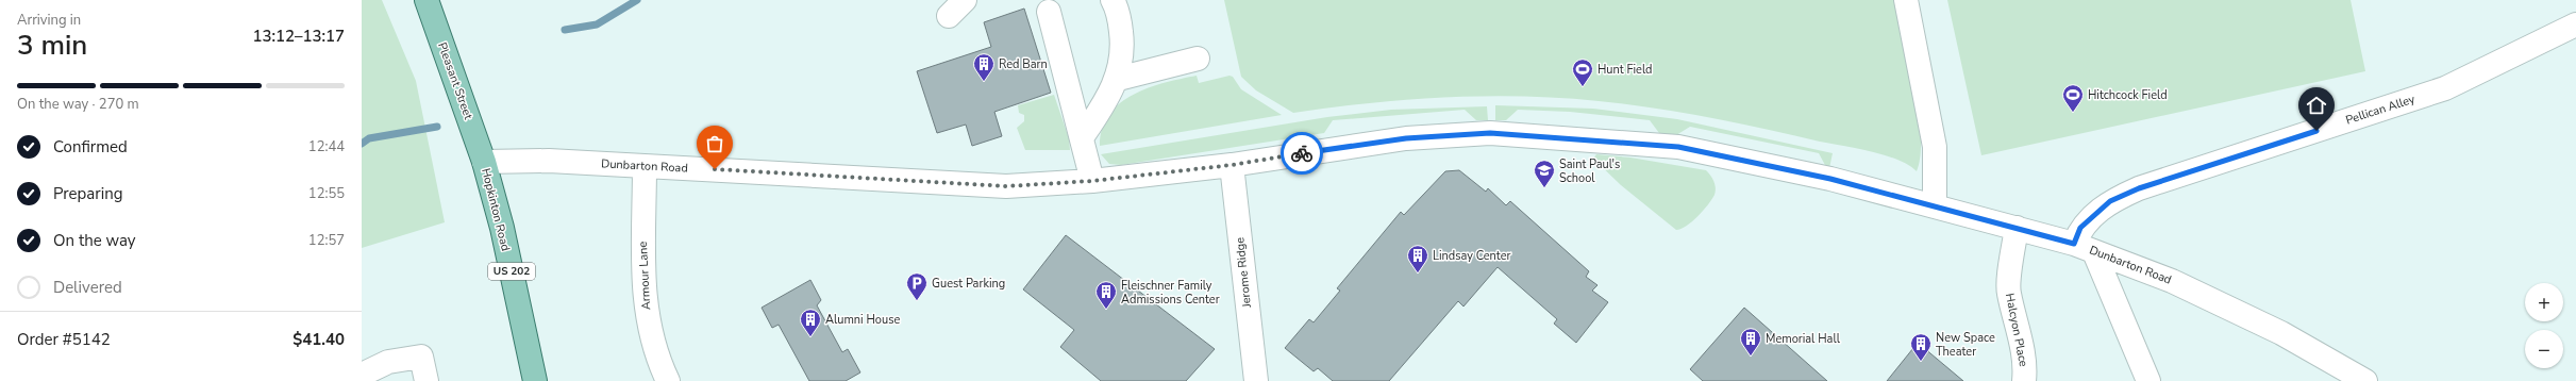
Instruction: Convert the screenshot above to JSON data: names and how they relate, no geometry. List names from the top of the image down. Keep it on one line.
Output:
{"streets":{"main road":["Pleasant Street","Hopkinton Road","US 202"],"street":["Pellican Alley","Dunbarton Road","Jerome Ridge","Armour Lane","Halcyon Place"]},"crossings":[["Pleasant Street","Dunbarton Road"],["Pleasant Street","Hopkinton Road"],["Pellican Alley","Dunbarton Road"],["Dunbarton Road","Hopkinton Road"],["Dunbarton Road","Jerome Ridge"],["Dunbarton Road","Armour Lane"],["Dunbarton Road","Halcyon Place"]],"places":{"building":["Red Barn","Lindsay Center","Fleischner Family Admissions Center","Alumni House","Memorial Hall","New Space Theater"],"sports":["Hunt Field","Hitchcock Field"],"school or university":["Saint Paul's School"],"parking":["Guest Parking"]},"page":{"heading":["3 min","Arriving in","13:12–13:17"],"panel":["Order #5142","$41.40"],"bar":"On the way · 270 m","list":[["Confirmed","12:44"],["Preparing","12:55"],["On the way","12:57"],"Delivered"],"map_buttons":["+","−"]}}
